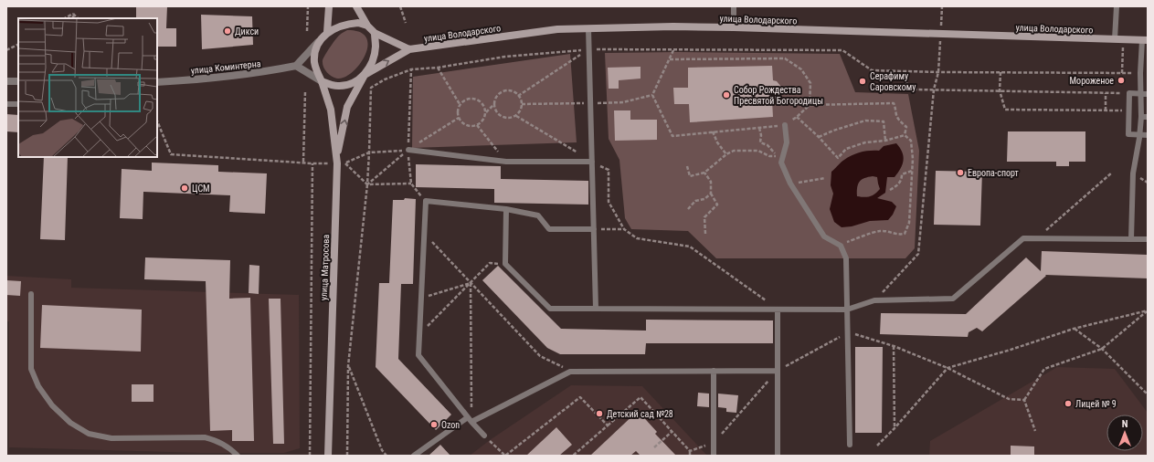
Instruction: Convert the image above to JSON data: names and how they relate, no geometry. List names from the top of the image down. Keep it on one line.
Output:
{"streets":{"street":["улица Володарского","улица Коминтерна","улица Матросова"]},"places":["Дикси","Мороженое","Серафиму Саровскому","Собор Рождества Пресвятой Богородицы","Европа-спорт","ЦСМ","Лицей № 9","Детский сад №28","Ozon"],"north":"top"}
